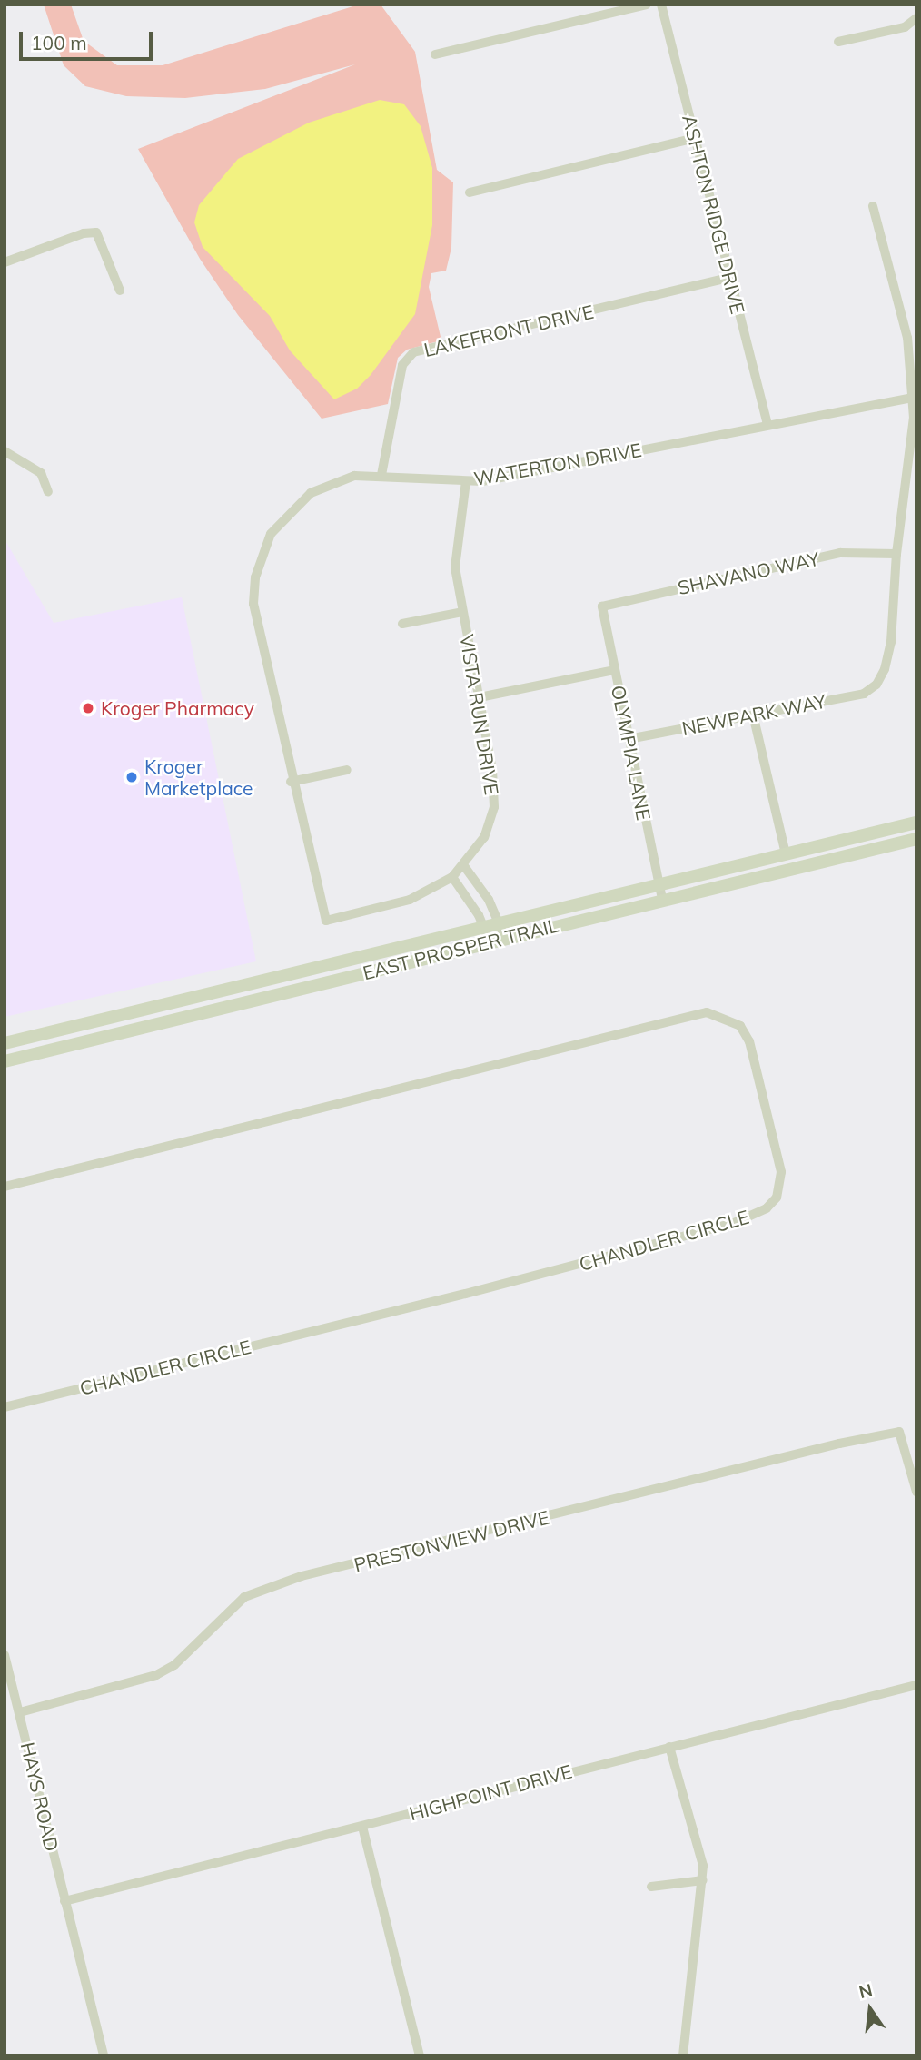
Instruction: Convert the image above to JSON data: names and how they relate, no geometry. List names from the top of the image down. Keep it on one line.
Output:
{"streets":{"main road":["EAST PROSPER TRAIL"],"street":["ASHTON RIDGE DRIVE","LAKEFRONT DRIVE","WATERTON DRIVE","SHAVANO WAY","VISTA RUN DRIVE","NEWPARK WAY","OLYMPIA LANE","CHANDLER CIRCLE","PRESTONVIEW DRIVE","HIGHPOINT DRIVE","HAYS ROAD"]},"crossings":[["ASHTON RIDGE DRIVE","LAKEFRONT DRIVE"],["ASHTON RIDGE DRIVE","WATERTON DRIVE"],["LAKEFRONT DRIVE","WATERTON DRIVE"],["WATERTON DRIVE","VISTA RUN DRIVE"],["SHAVANO WAY","NEWPARK WAY"],["SHAVANO WAY","OLYMPIA LANE"],["NEWPARK WAY","OLYMPIA LANE"],["OLYMPIA LANE","EAST PROSPER TRAIL"],["PRESTONVIEW DRIVE","HAYS ROAD"],["HIGHPOINT DRIVE","HAYS ROAD"]],"places":["Kroger Pharmacy","Kroger Marketplace"],"scale_bar":"100 m","north":"top"}
